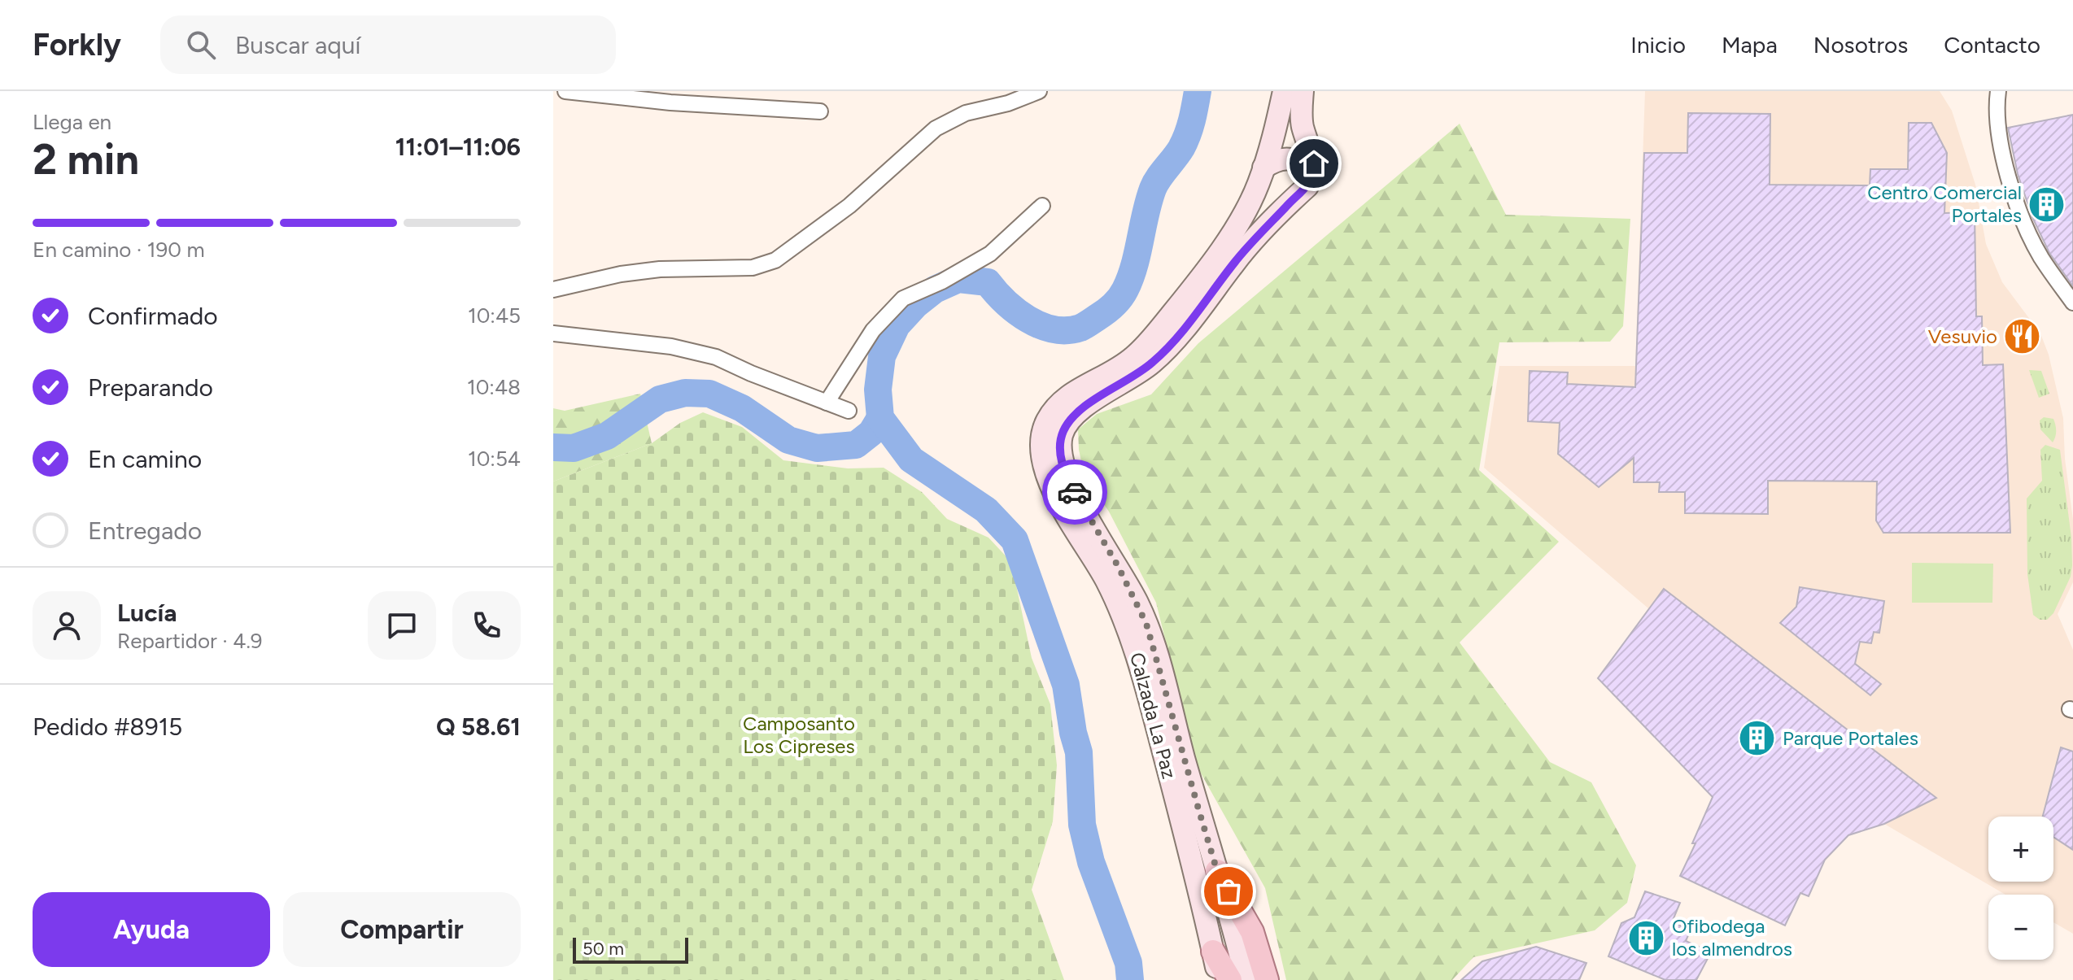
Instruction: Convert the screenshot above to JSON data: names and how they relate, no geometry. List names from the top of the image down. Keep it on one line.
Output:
{"streets":{"main road":["Calzada La Paz"]},"parks":["Camposanto Los Cipreses"],"places":{"building":["Centro Comercial Portales","Parque Portales","Ofibodega los almendros"],"restaurant":["Vesuvio"]},"scale_bar":"50 m","page":{"header":"Forkly","search":"Buscar aquí","nav":["Inicio","Mapa","Nosotros","Contacto"],"heading":["2 min","Llega en","11:01–11:06"],"panel":["Lucía","Repartidor · 4.9","Pedido #8915","Q 58.61"],"bar":"En camino · 190 m","list":[["Confirmado","10:45"],["Preparando","10:48"],["En camino","10:54"],"Entregado"],"map_buttons":["+","−"],"buttons":["Ayuda","Compartir"],"scale":"50 m"}}
